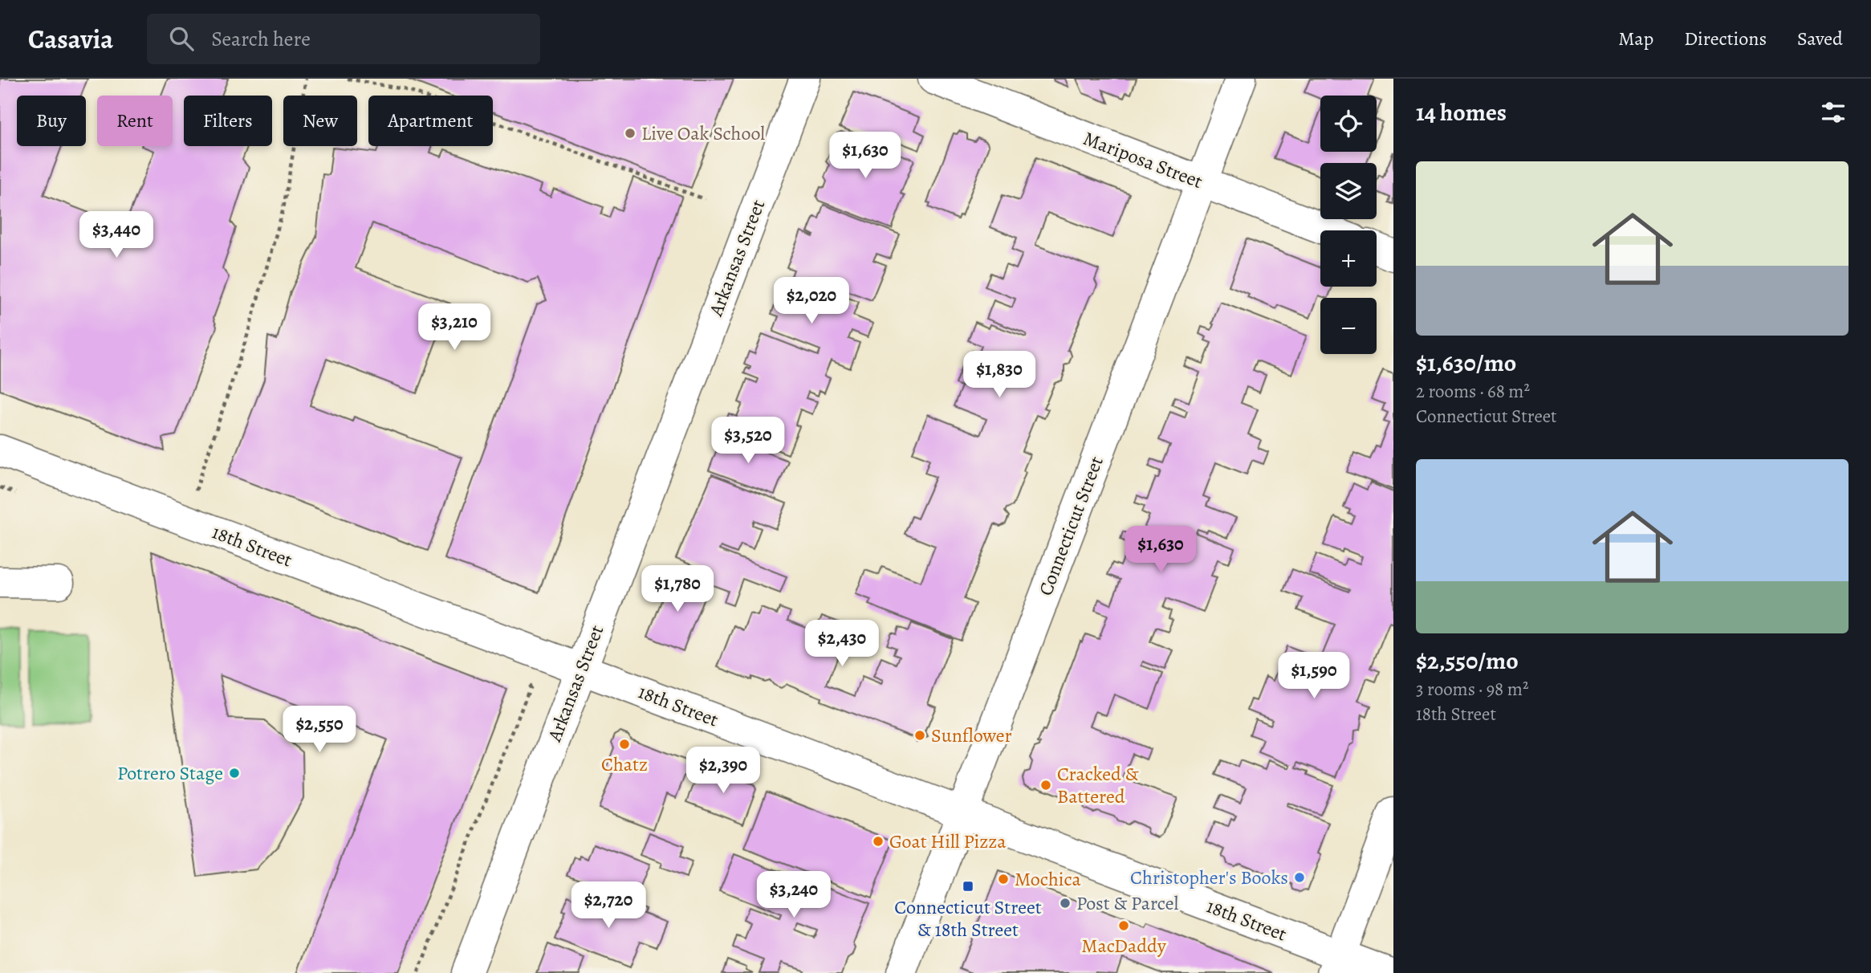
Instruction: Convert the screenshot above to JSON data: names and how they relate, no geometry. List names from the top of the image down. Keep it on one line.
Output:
{"streets":{"street":["Mariposa Street","Arkansas Street","Connecticut Street","18th Street"]},"crossings":[["Mariposa Street","Connecticut Street"],["Arkansas Street","18th Street"],["Connecticut Street","18th Street"]],"places":{"other":["Live Oak School","Sunflower","Chatz","Potrero Stage","Cracked & Battered","Goat Hill Pizza","Christopher's Books","Mochica","Post & Parcel","MacDaddy"],"transit":["Connecticut Street & 18th Street"]},"page":{"header":"Casavia","search":"Search here","nav":["Map","Directions","Saved"],"heading":"14 homes","map_buttons":["+","−"],"chip":["Buy","Rent","Filters","New","Apartment"],"price":["$1,630","$3,440","$2,020","$3,210","$1,830","$3,520","$1,630","$1,780","$2,430","$1,590","$2,550","$2,390","$3,240","$2,720"],"list":[{"name":"$1,630/mo","note":"2 rooms · 68 m² · Connecticut Street"},{"name":"$2,550/mo","note":"3 rooms · 98 m² · 18th Street"}]}}
